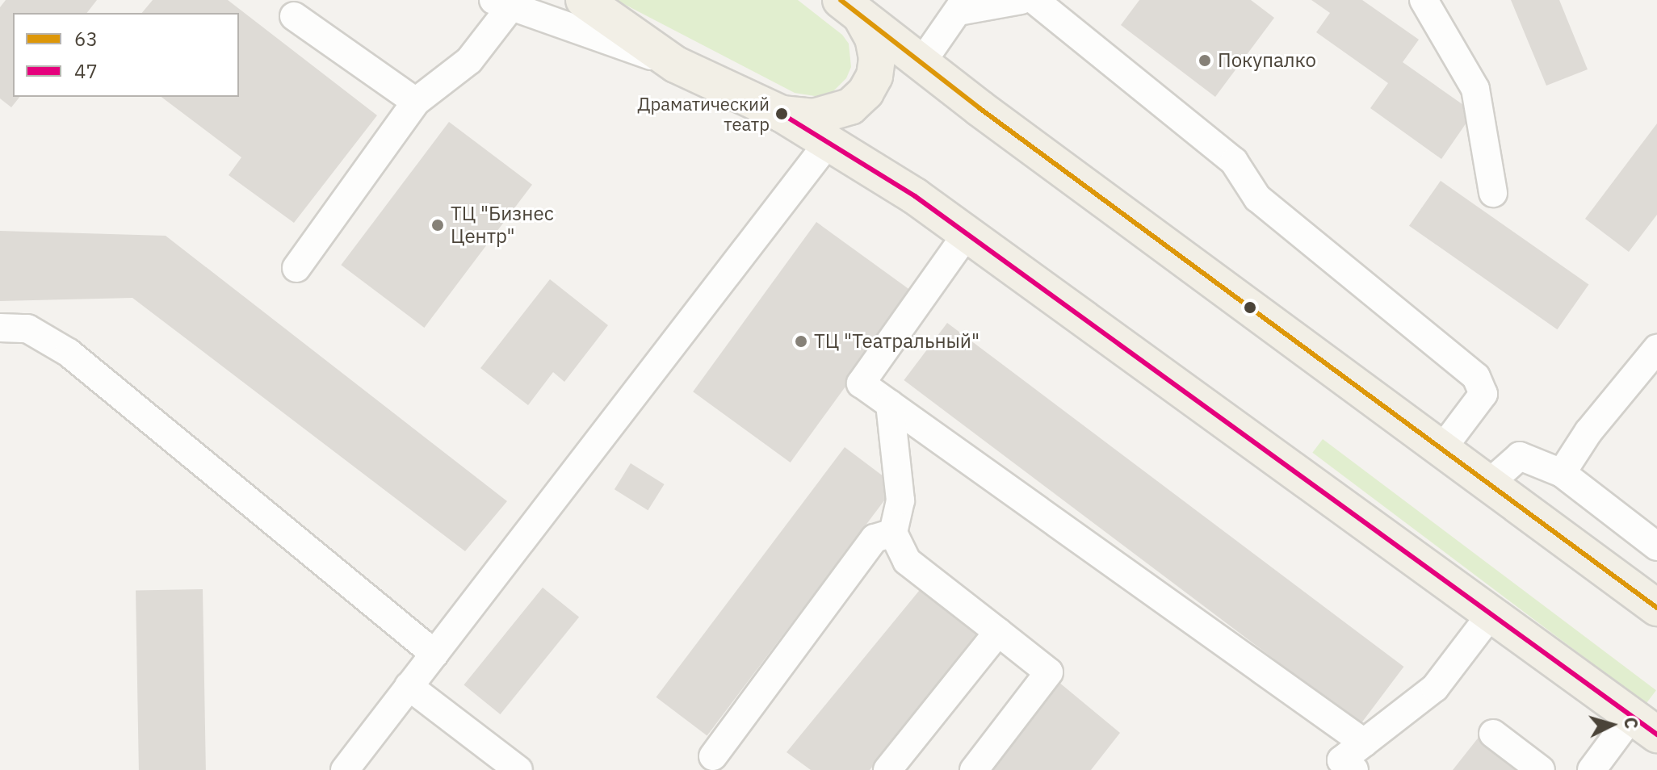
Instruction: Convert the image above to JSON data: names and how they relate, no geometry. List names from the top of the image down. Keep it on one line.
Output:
{"places":["Покупалко","Драматический театр","ТЦ \"Бизнес Центр\"","ТЦ \"Театральный\""],"lines":["transit line 63","transit line 47"],"legend":["63","47"],"north":"right"}
